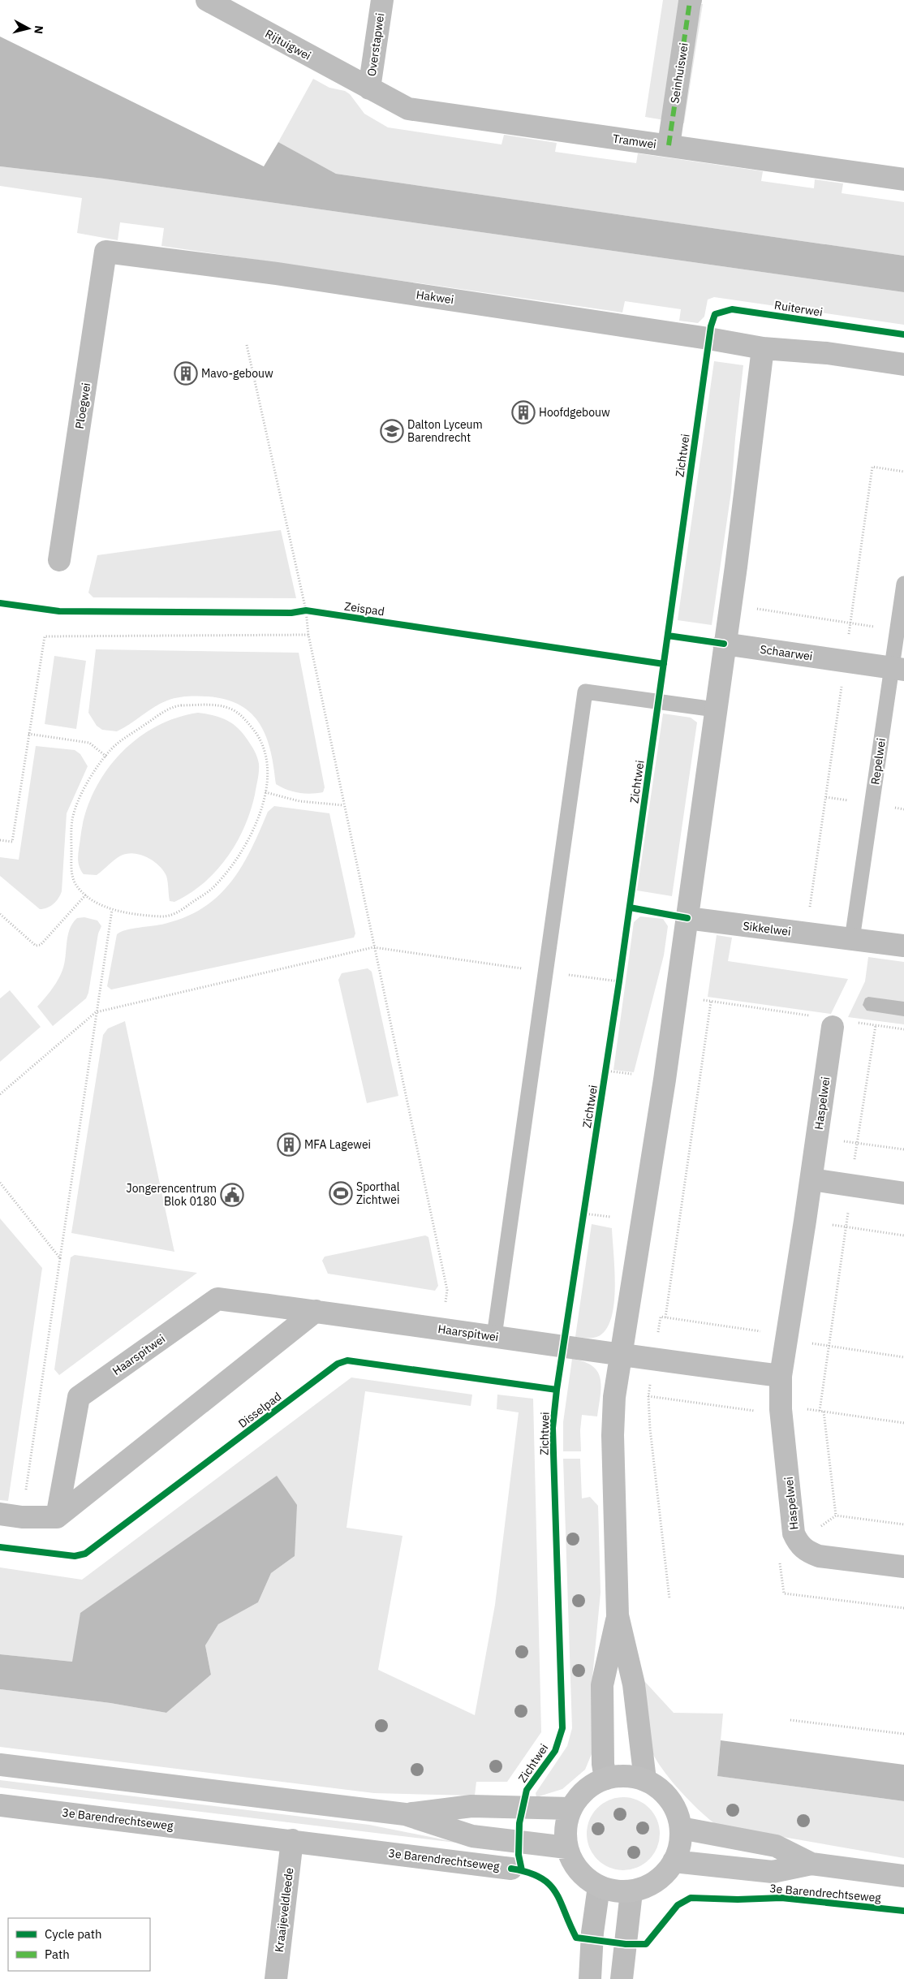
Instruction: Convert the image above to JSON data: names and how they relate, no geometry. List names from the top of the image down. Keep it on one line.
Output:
{"streets":{"main road":["3e Barendrechtseweg"],"street":["Rijtuigwei","Overstapwei","Seinhuiswei","Tramwei","Hakwei","Ploegwei","Schaarwei","Sikkelwei","Haspelwei","Haarspitwei","Kraaijeveldleede"],"lane":["Repelwei"],"path":["Zichtwei"],"cycle path":["Ruiterwei","Zeispad","Disselpad"]},"crossings":[["Rijtuigwei","Overstapwei"],["Rijtuigwei","Tramwei"],["Overstapwei","Tramwei"],["Seinhuiswei","Tramwei"],["Hakwei","Ploegwei"],["Schaarwei","Repelwei"],["Repelwei","Sikkelwei"],["3e Barendrechtseweg","Kraaijeveldleede"]],"places":{"building":["Mavo-gebouw","Hoofdgebouw","MFA Lagewei"],"school or university":["Dalton Lyceum Barendrecht"],"sports":["Sporthal Zichtwei"],"public building":["Jongerencentrum Blok 0180"]},"legend":["Cycle path","Path"],"north":"right"}
